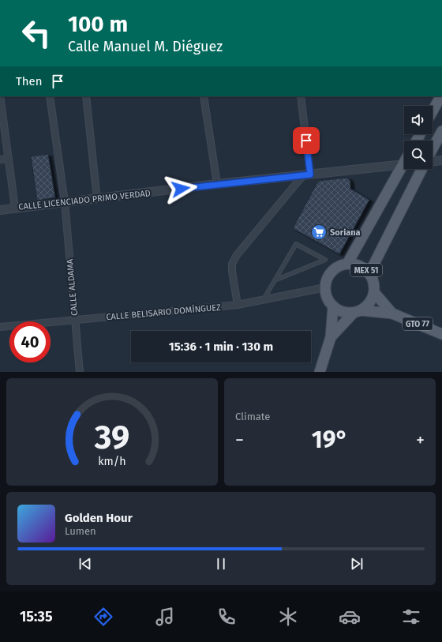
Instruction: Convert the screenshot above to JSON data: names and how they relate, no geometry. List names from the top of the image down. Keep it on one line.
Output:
{"streets":{"main road":["MEX 51","GTO 77"],"street":["CALLE LICENCIADO PRIMO VERDAD","CALLE ALDAMA","CALLE BELISARIO DOMÍNGUEZ"]},"crossings":[["CALLE LICENCIADO PRIMO VERDAD","CALLE ALDAMA"],["MEX 51","CALLE BELISARIO DOMÍNGUEZ"],["MEX 51","GTO 77"],["CALLE ALDAMA","CALLE BELISARIO DOMÍNGUEZ"],["CALLE BELISARIO DOMÍNGUEZ","GTO 77"]],"places":{"supermarket":["Soriana"]},"page":{"turn":["100 m","Calle Manuel M. Diéguez"],"then":"Then","limit":"40","trip":"15:36 · 1 min · 130 m","tile":"Climate","heat":["−","19°","+"],"song":["Golden Hour","Lumen"],"tabs":"15:35","gauge":["39","km/h"]}}
